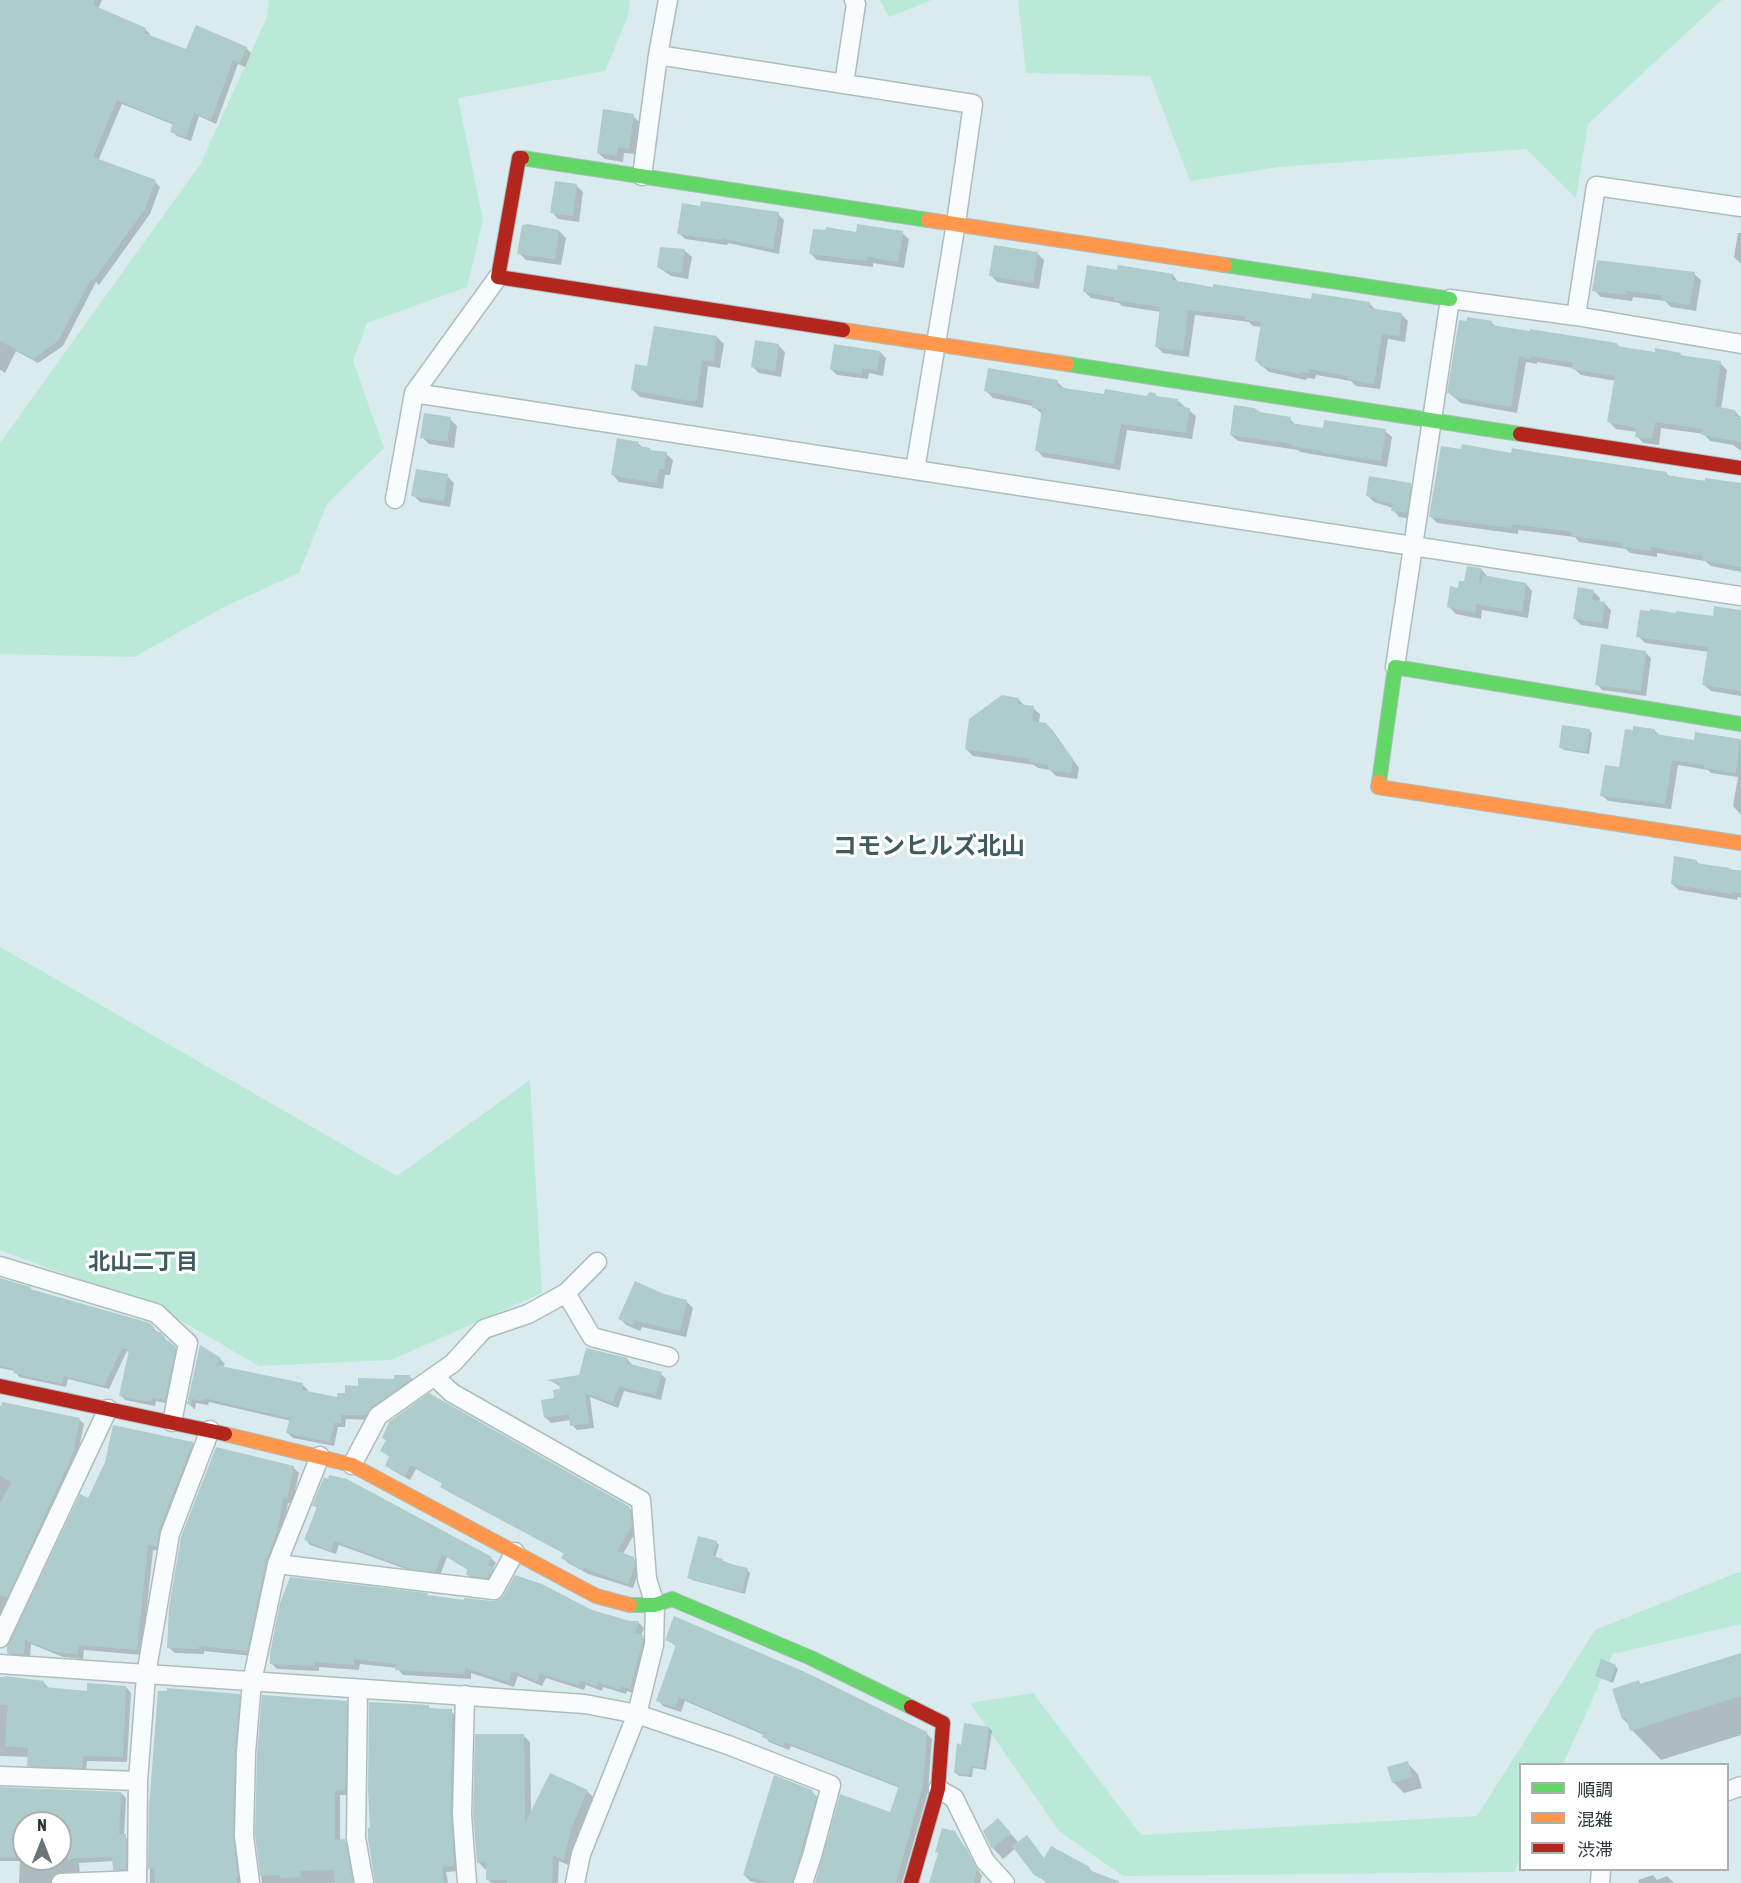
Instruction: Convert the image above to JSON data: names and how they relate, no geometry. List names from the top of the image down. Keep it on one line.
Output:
{"districts":["コモンヒルズ北山","北山二丁目"],"legend":["順調","混雑","渋滞"],"north":"top"}
